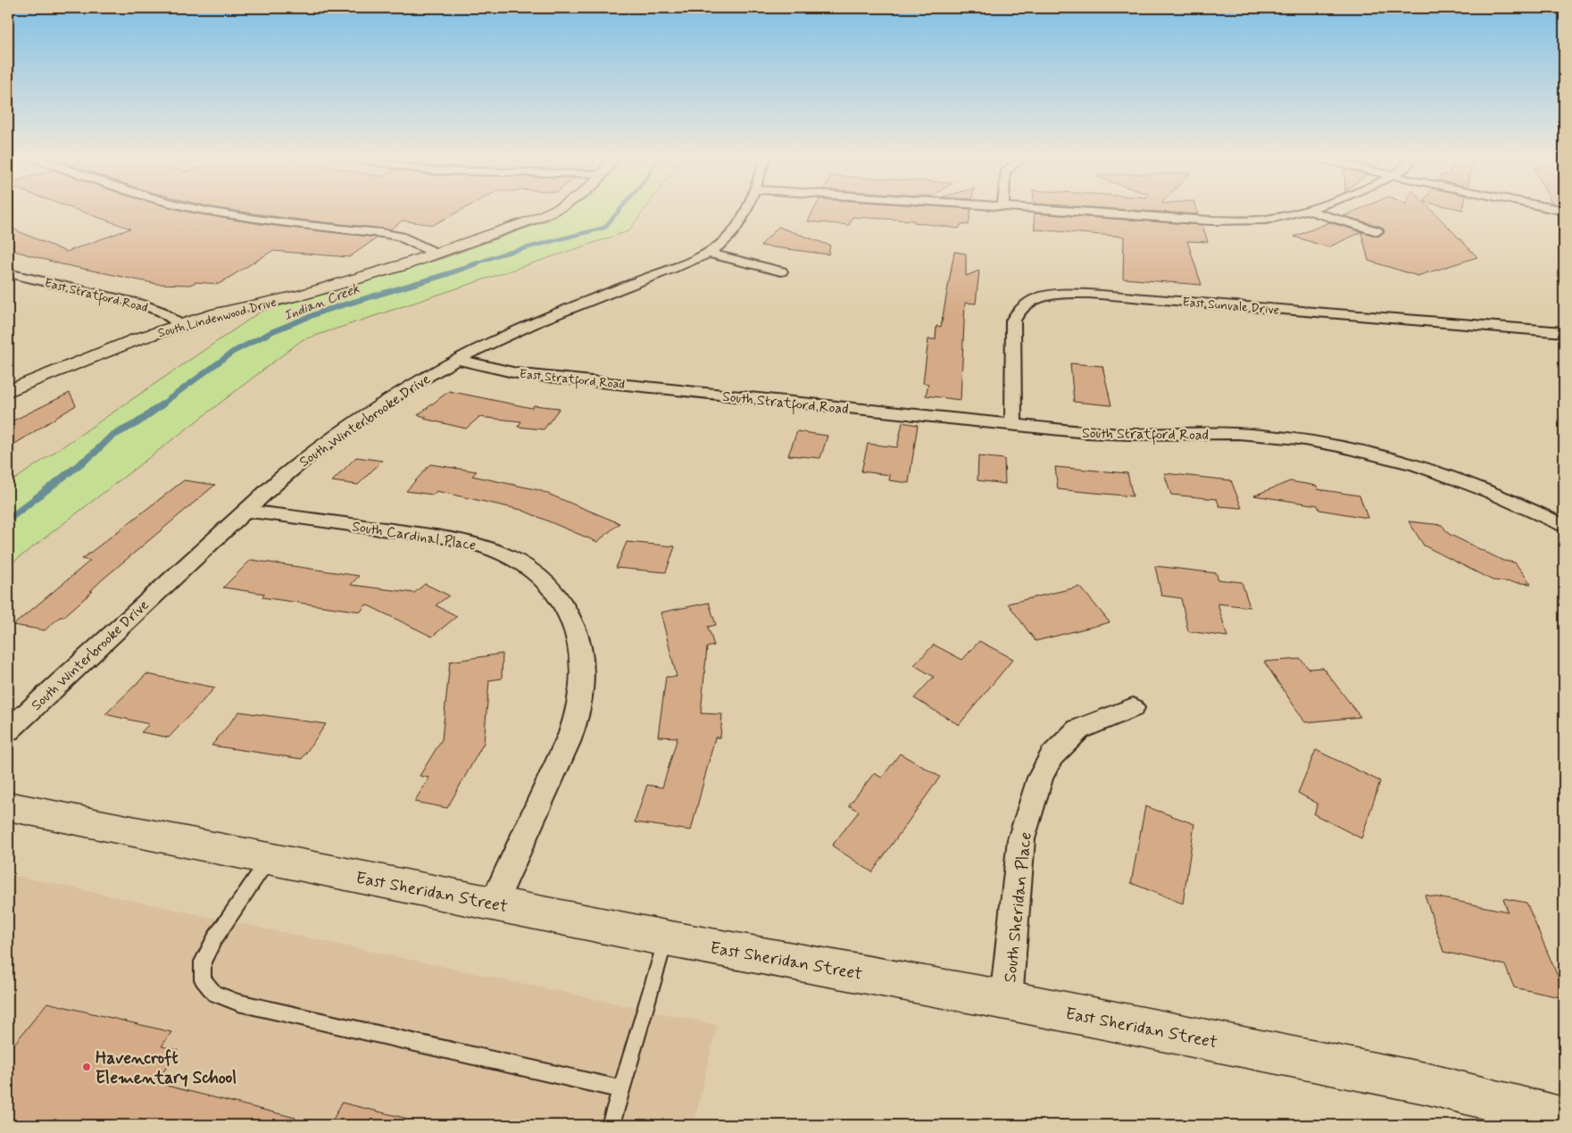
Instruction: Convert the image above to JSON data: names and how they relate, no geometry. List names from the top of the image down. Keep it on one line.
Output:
{"streets":{"street":["East Stratford Road","East Sunvale Drive","South Lindenwood Drive","South Stratford Road","South Winterbrooke Drive","South Cardinal Place","East Sheridan Street","South Sheridan Place"]},"crossings":[["East Stratford Road","South Lindenwood Drive"],["East Stratford Road","South Stratford Road"],["East Stratford Road","South Winterbrooke Drive"],["East Sunvale Drive","South Stratford Road"],["South Winterbrooke Drive","South Cardinal Place"],["South Cardinal Place","East Sheridan Street"],["East Sheridan Street","South Sheridan Place"]],"water":["Indian Creek"],"places":["Havencroft Elementary School"]}
